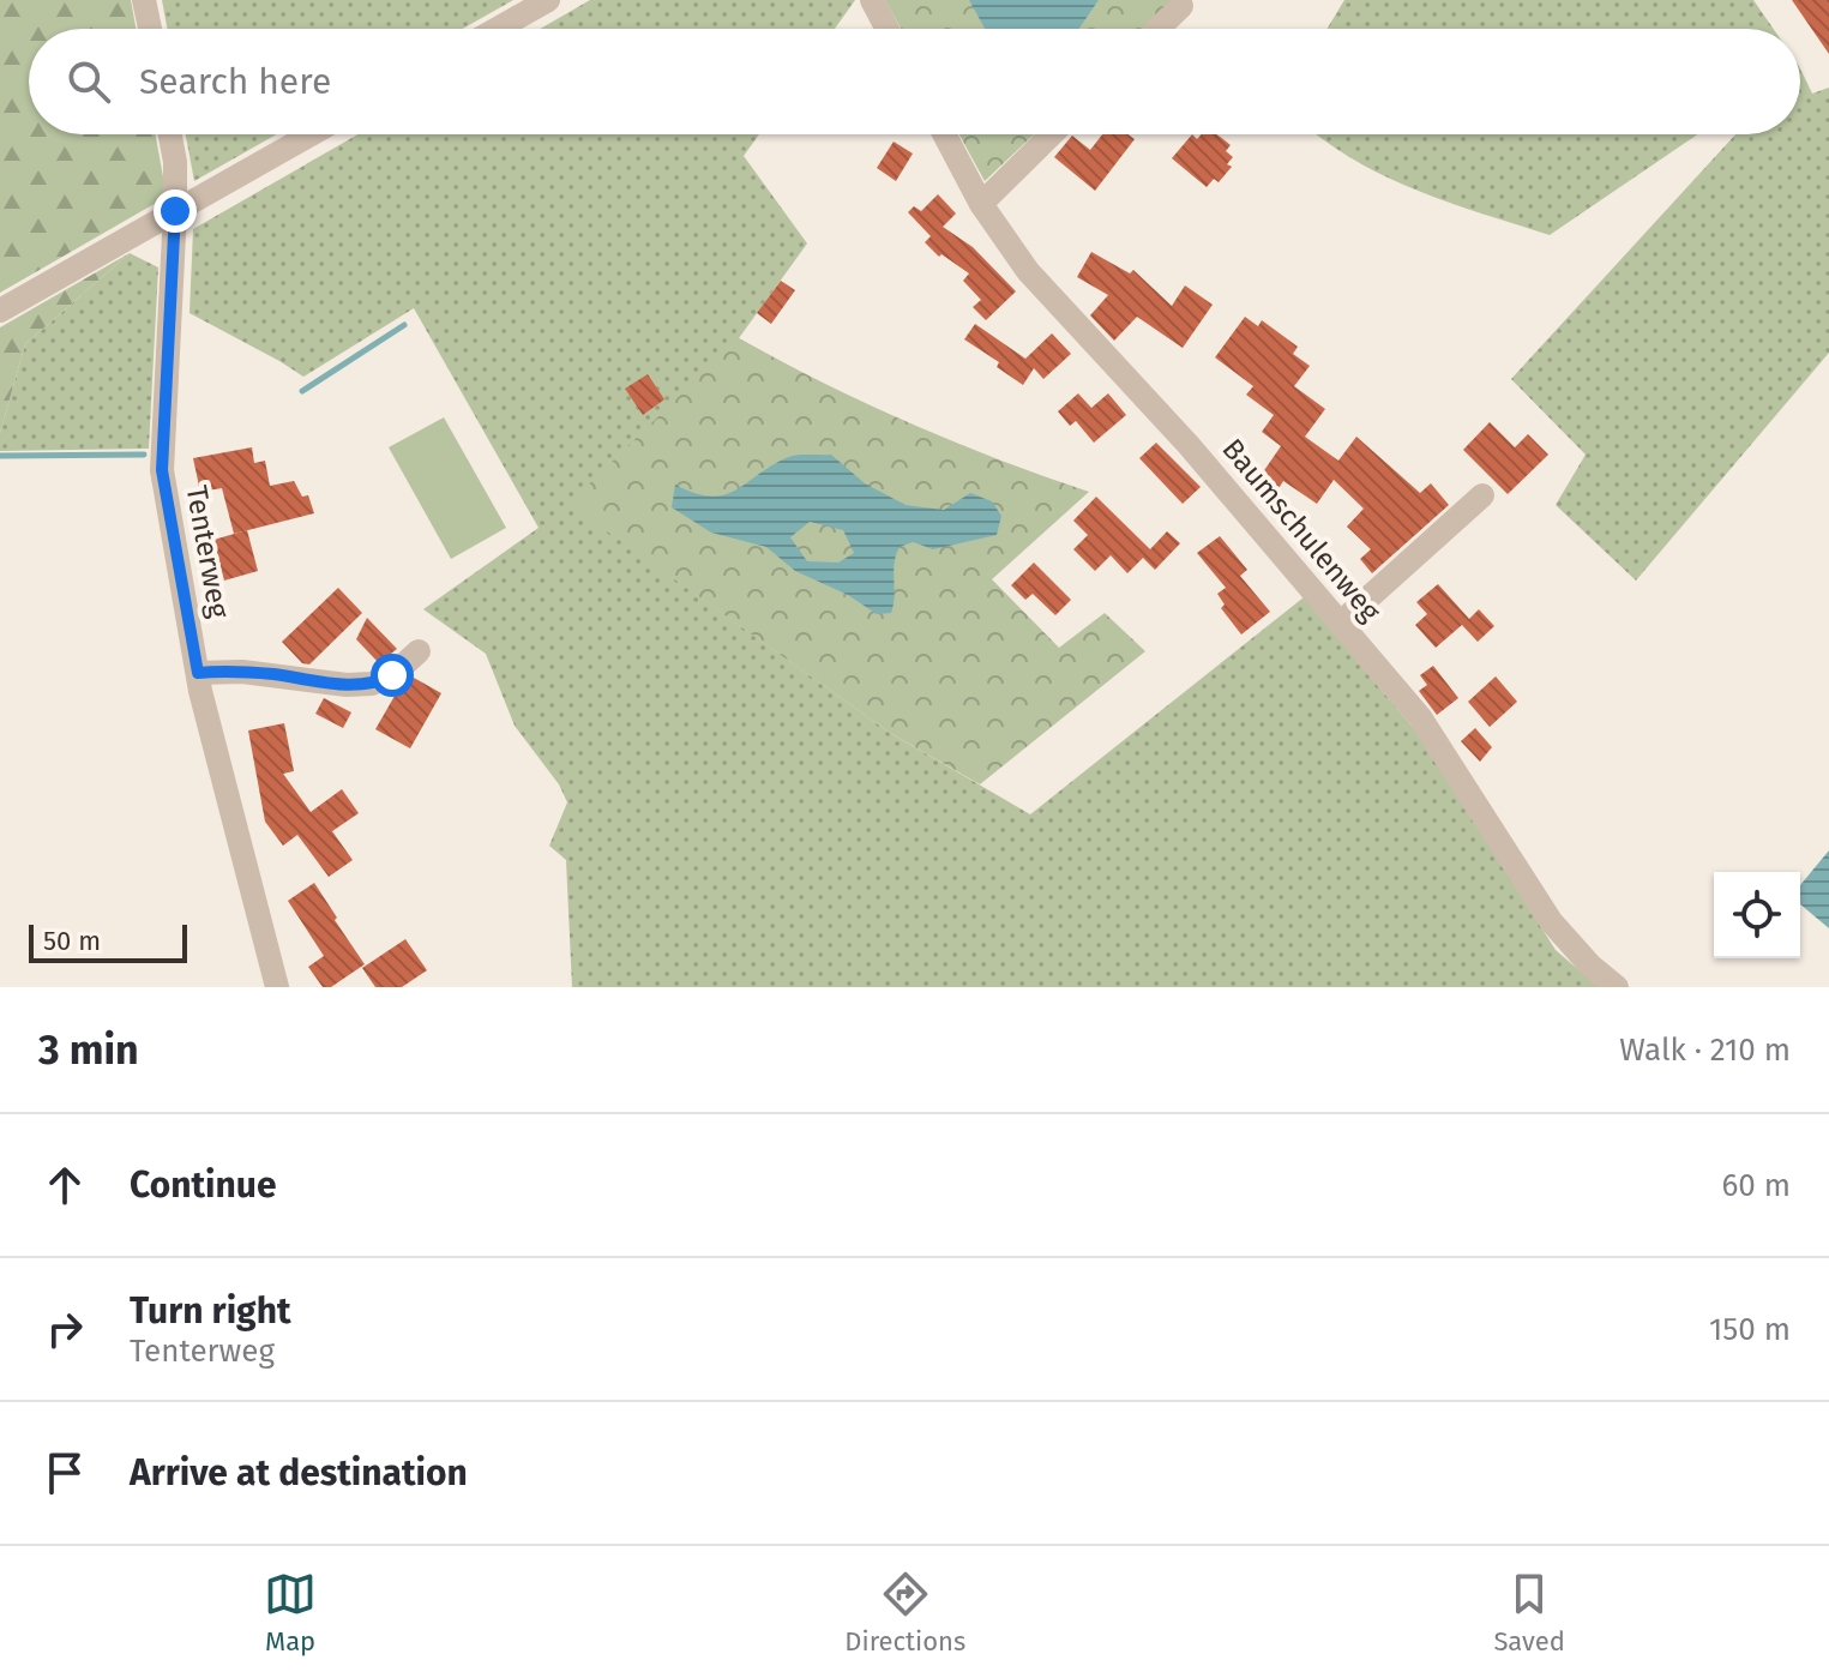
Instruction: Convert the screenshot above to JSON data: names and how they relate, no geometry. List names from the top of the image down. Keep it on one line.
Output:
{"streets":{"street":["Baumschulenweg","Tenterweg"]},"scale_bar":"50 m","page":{"search":"Search here","scale":"50 m","heading":["3 min","Walk · 210 m"],"list":[["Continue","60 m"],["Turn right","Tenterweg","150 m"],"Arrive at destination"],"nav":["Map","Directions","Saved"]}}
